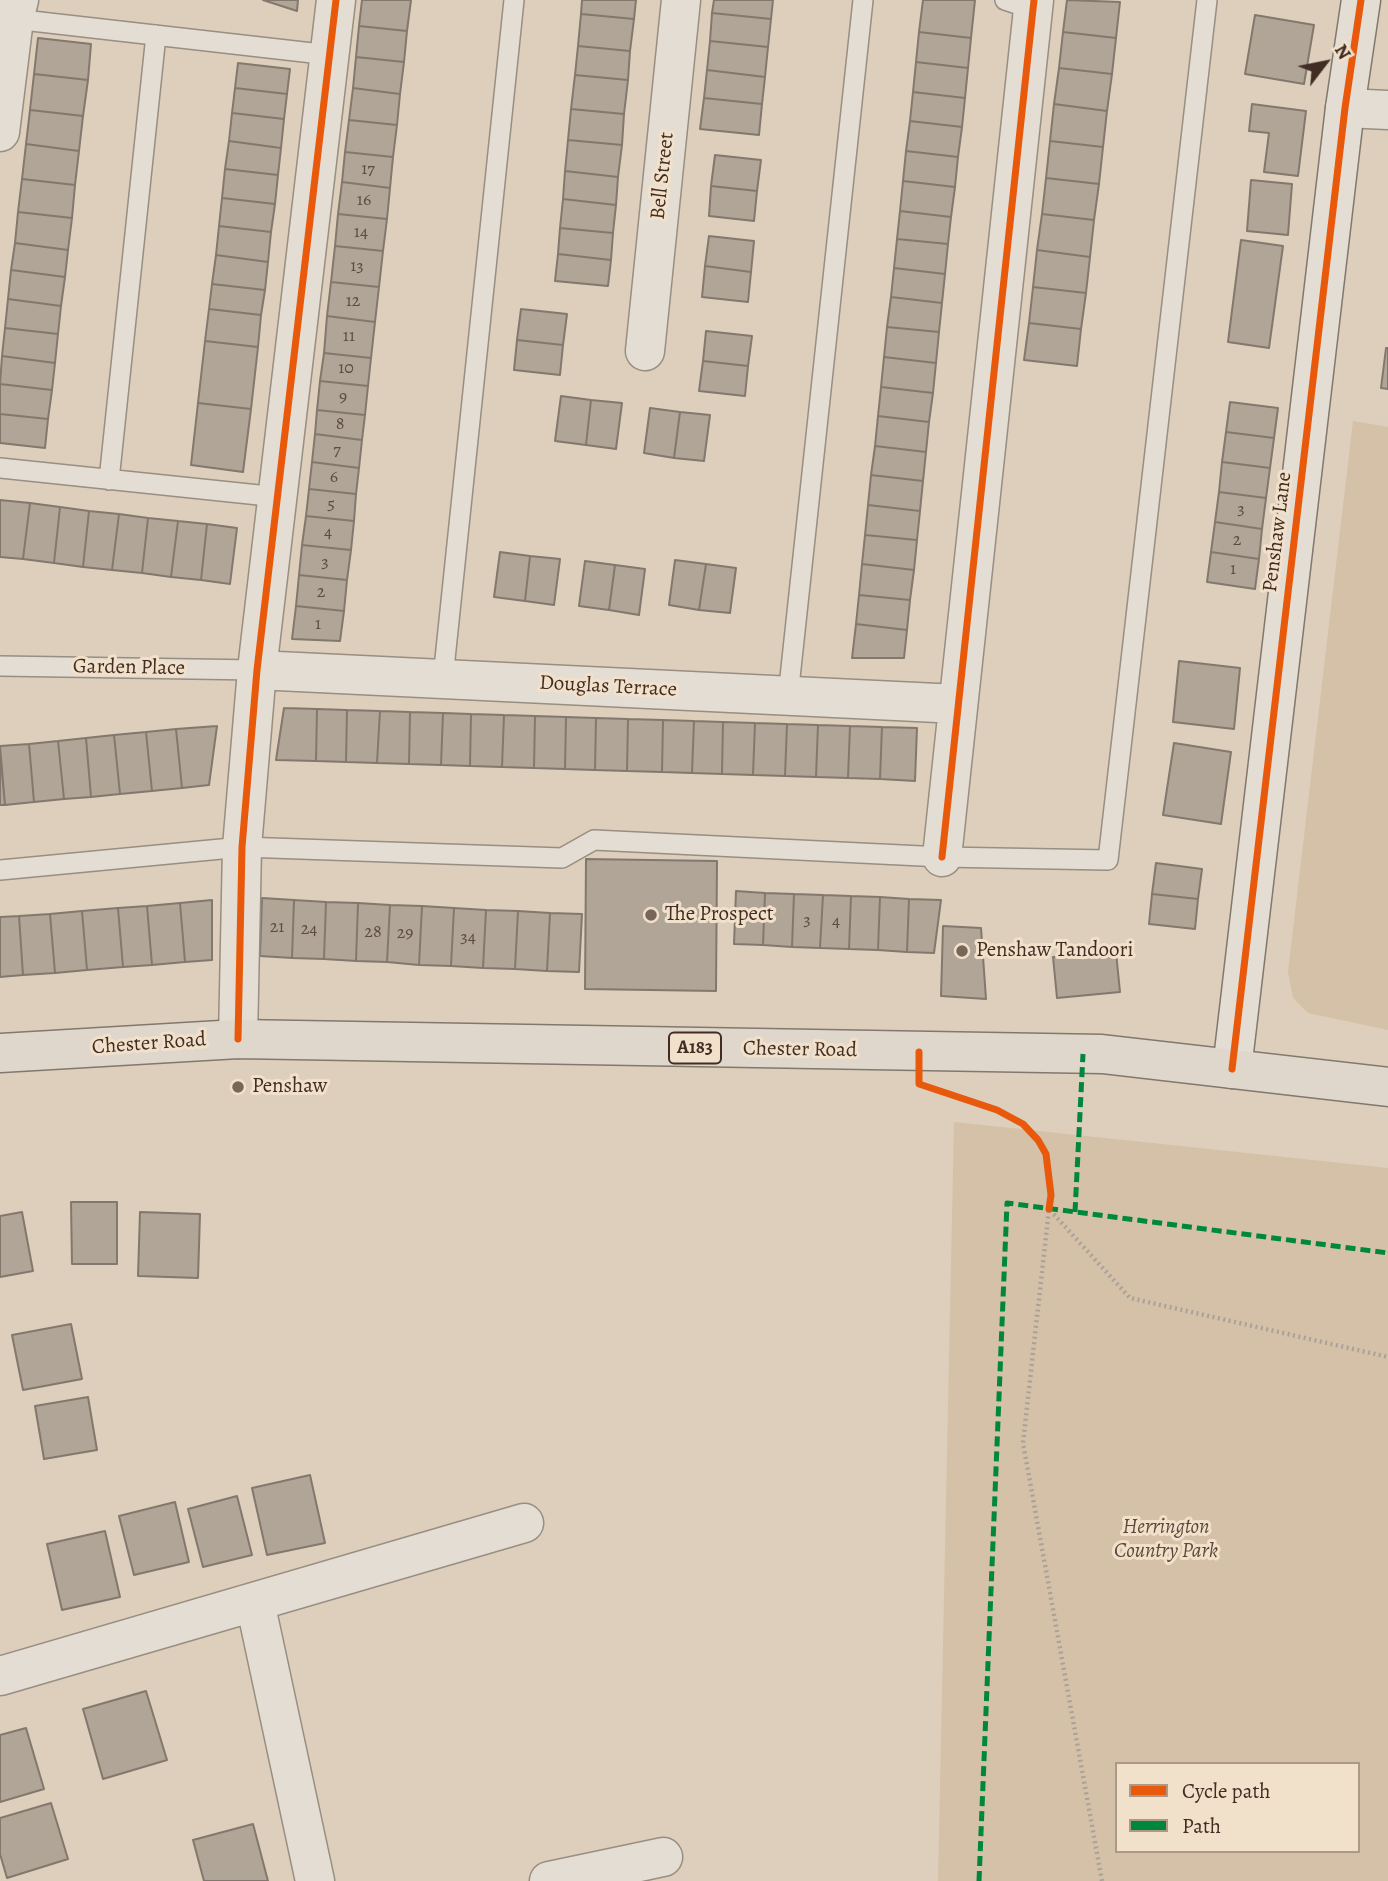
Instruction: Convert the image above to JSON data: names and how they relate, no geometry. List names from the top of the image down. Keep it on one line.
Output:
{"streets":{"main road":["Chester Road","A183"],"street":["Bell Street","Penshaw Lane","Douglas Terrace"],"lane":["Garden Place"]},"crossings":[["Penshaw Lane","Chester Road"],["Garden Place","Douglas Terrace"]],"parks":["Herrington Country Park"],"places":["The Prospect","Penshaw Tandoori","Penshaw"],"house_numbers":["17","16","14","13","12","11","10","9","8","7","6","5","3","4","2","3","1","2","1","3","4","21","24","28","29","34"],"legend":["Cycle path","Path"],"north":"top right"}
